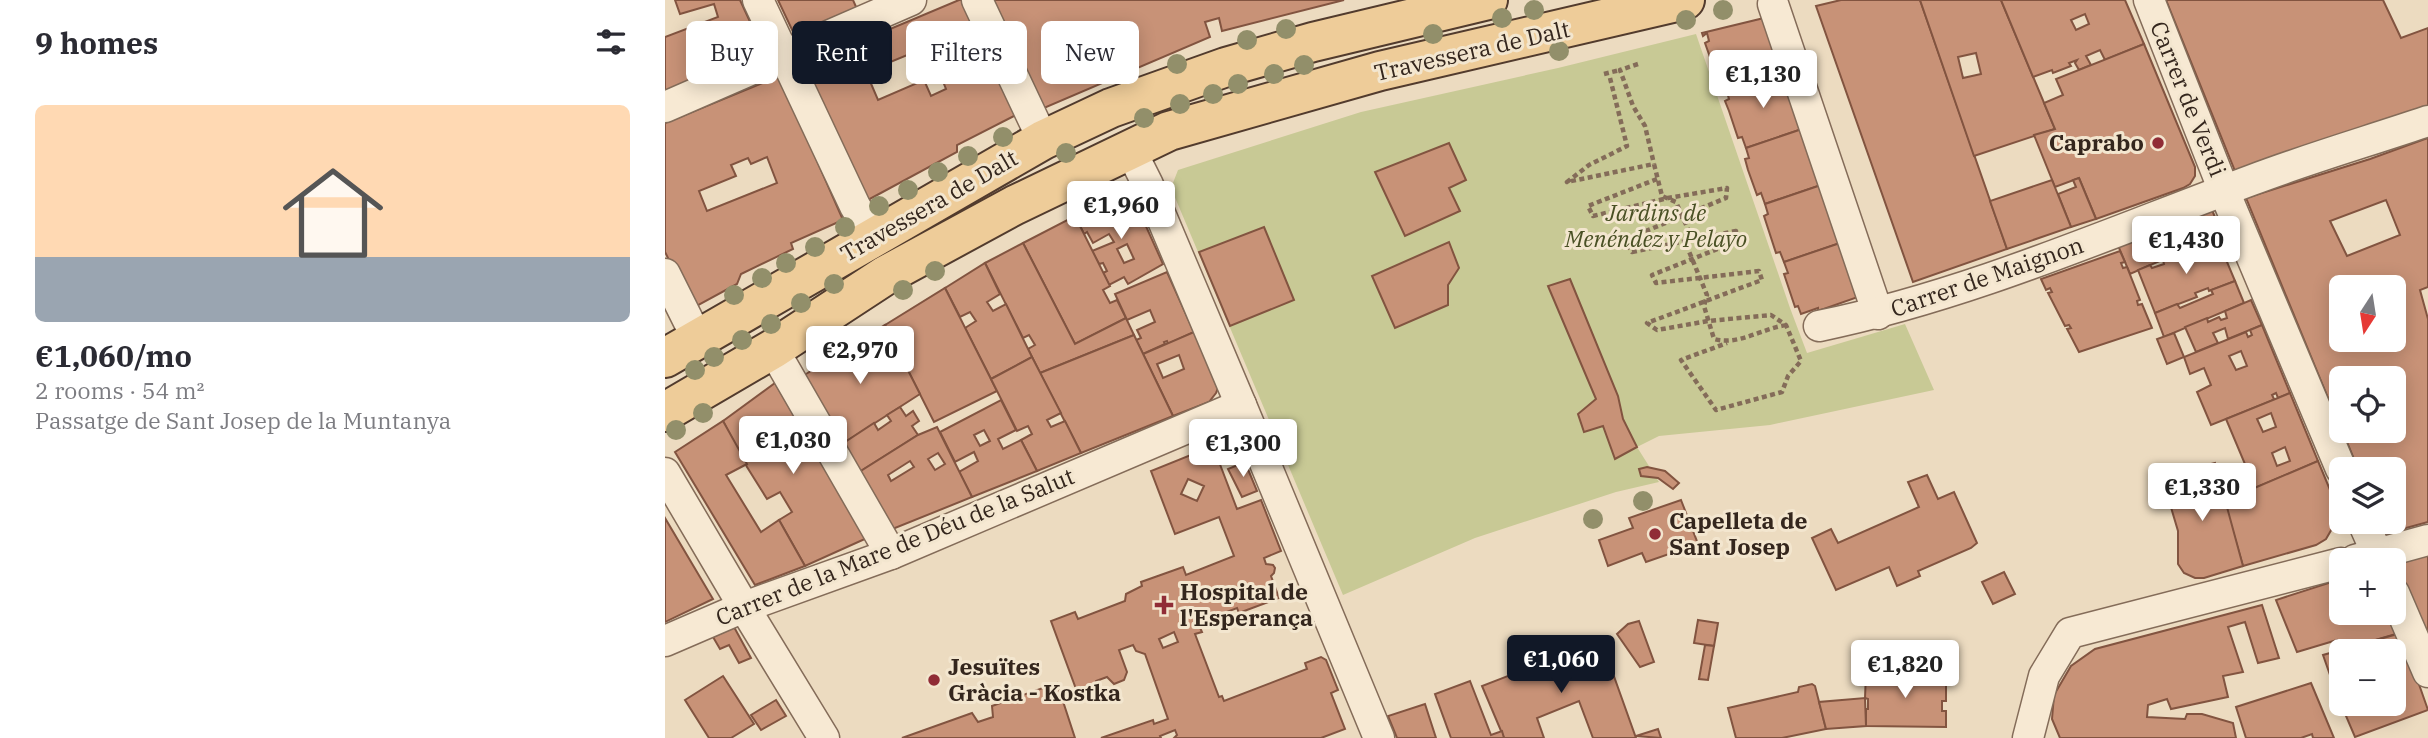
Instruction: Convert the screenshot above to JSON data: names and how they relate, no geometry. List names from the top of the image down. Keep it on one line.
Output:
{"streets":{"main road":["Travessera de Dalt"],"street":["Carrer de Verdi","Carrer de Maignon","Carrer de la Mare de Déu de la Salut"]},"crossings":[["Carrer de Verdi","Carrer de Maignon"]],"parks":["Jardins de Menéndez y Pelayo"],"places":{"other":["Caprabo","Capelleta de Sant Josep","Jesuïtes Gràcia - Kostka"],"health":["Hospital de l'Esperança"]},"north":"bottom","page":{"heading":"9 homes","chip":["Buy","Rent","Filters","New"],"price":["€1,130","€1,960","€1,430","€2,970","€1,030","€1,300","€1,330","€1,060","€1,820"],"list":[{"name":"€1,060/mo","note":"2 rooms · 54 m² · Passatge de Sant Josep de la Muntanya"}],"map_buttons":["+","−"]}}
